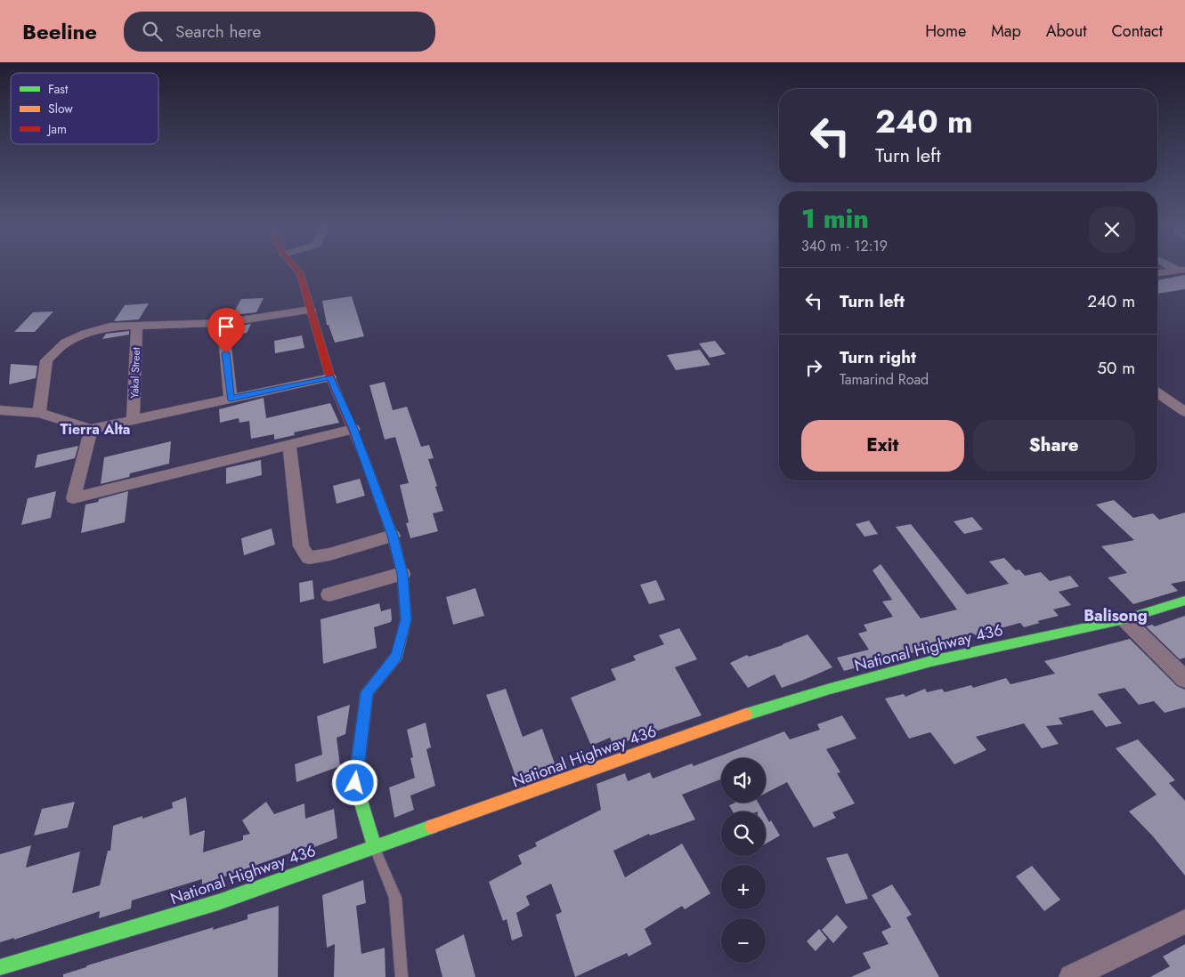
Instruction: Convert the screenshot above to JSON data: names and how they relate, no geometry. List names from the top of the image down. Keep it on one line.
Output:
{"streets":{"street":["Yakal Street","National Highway 436"]},"districts":["Tierra Alta","Balisong"],"legend":["Fast","Slow","Jam"],"page":{"header":"Beeline","search":"Search here","nav":["Home","Map","About","Contact"],"turn":["240 m","Turn left"],"heading":["1 min","340 m · 12:19"],"list":[{"name":"Turn left","value":"240 m"},{"name":"Turn right","note":"Tamarind Road","value":"50 m"}],"buttons":["Exit","Share"],"map_buttons":["+","−"]}}
